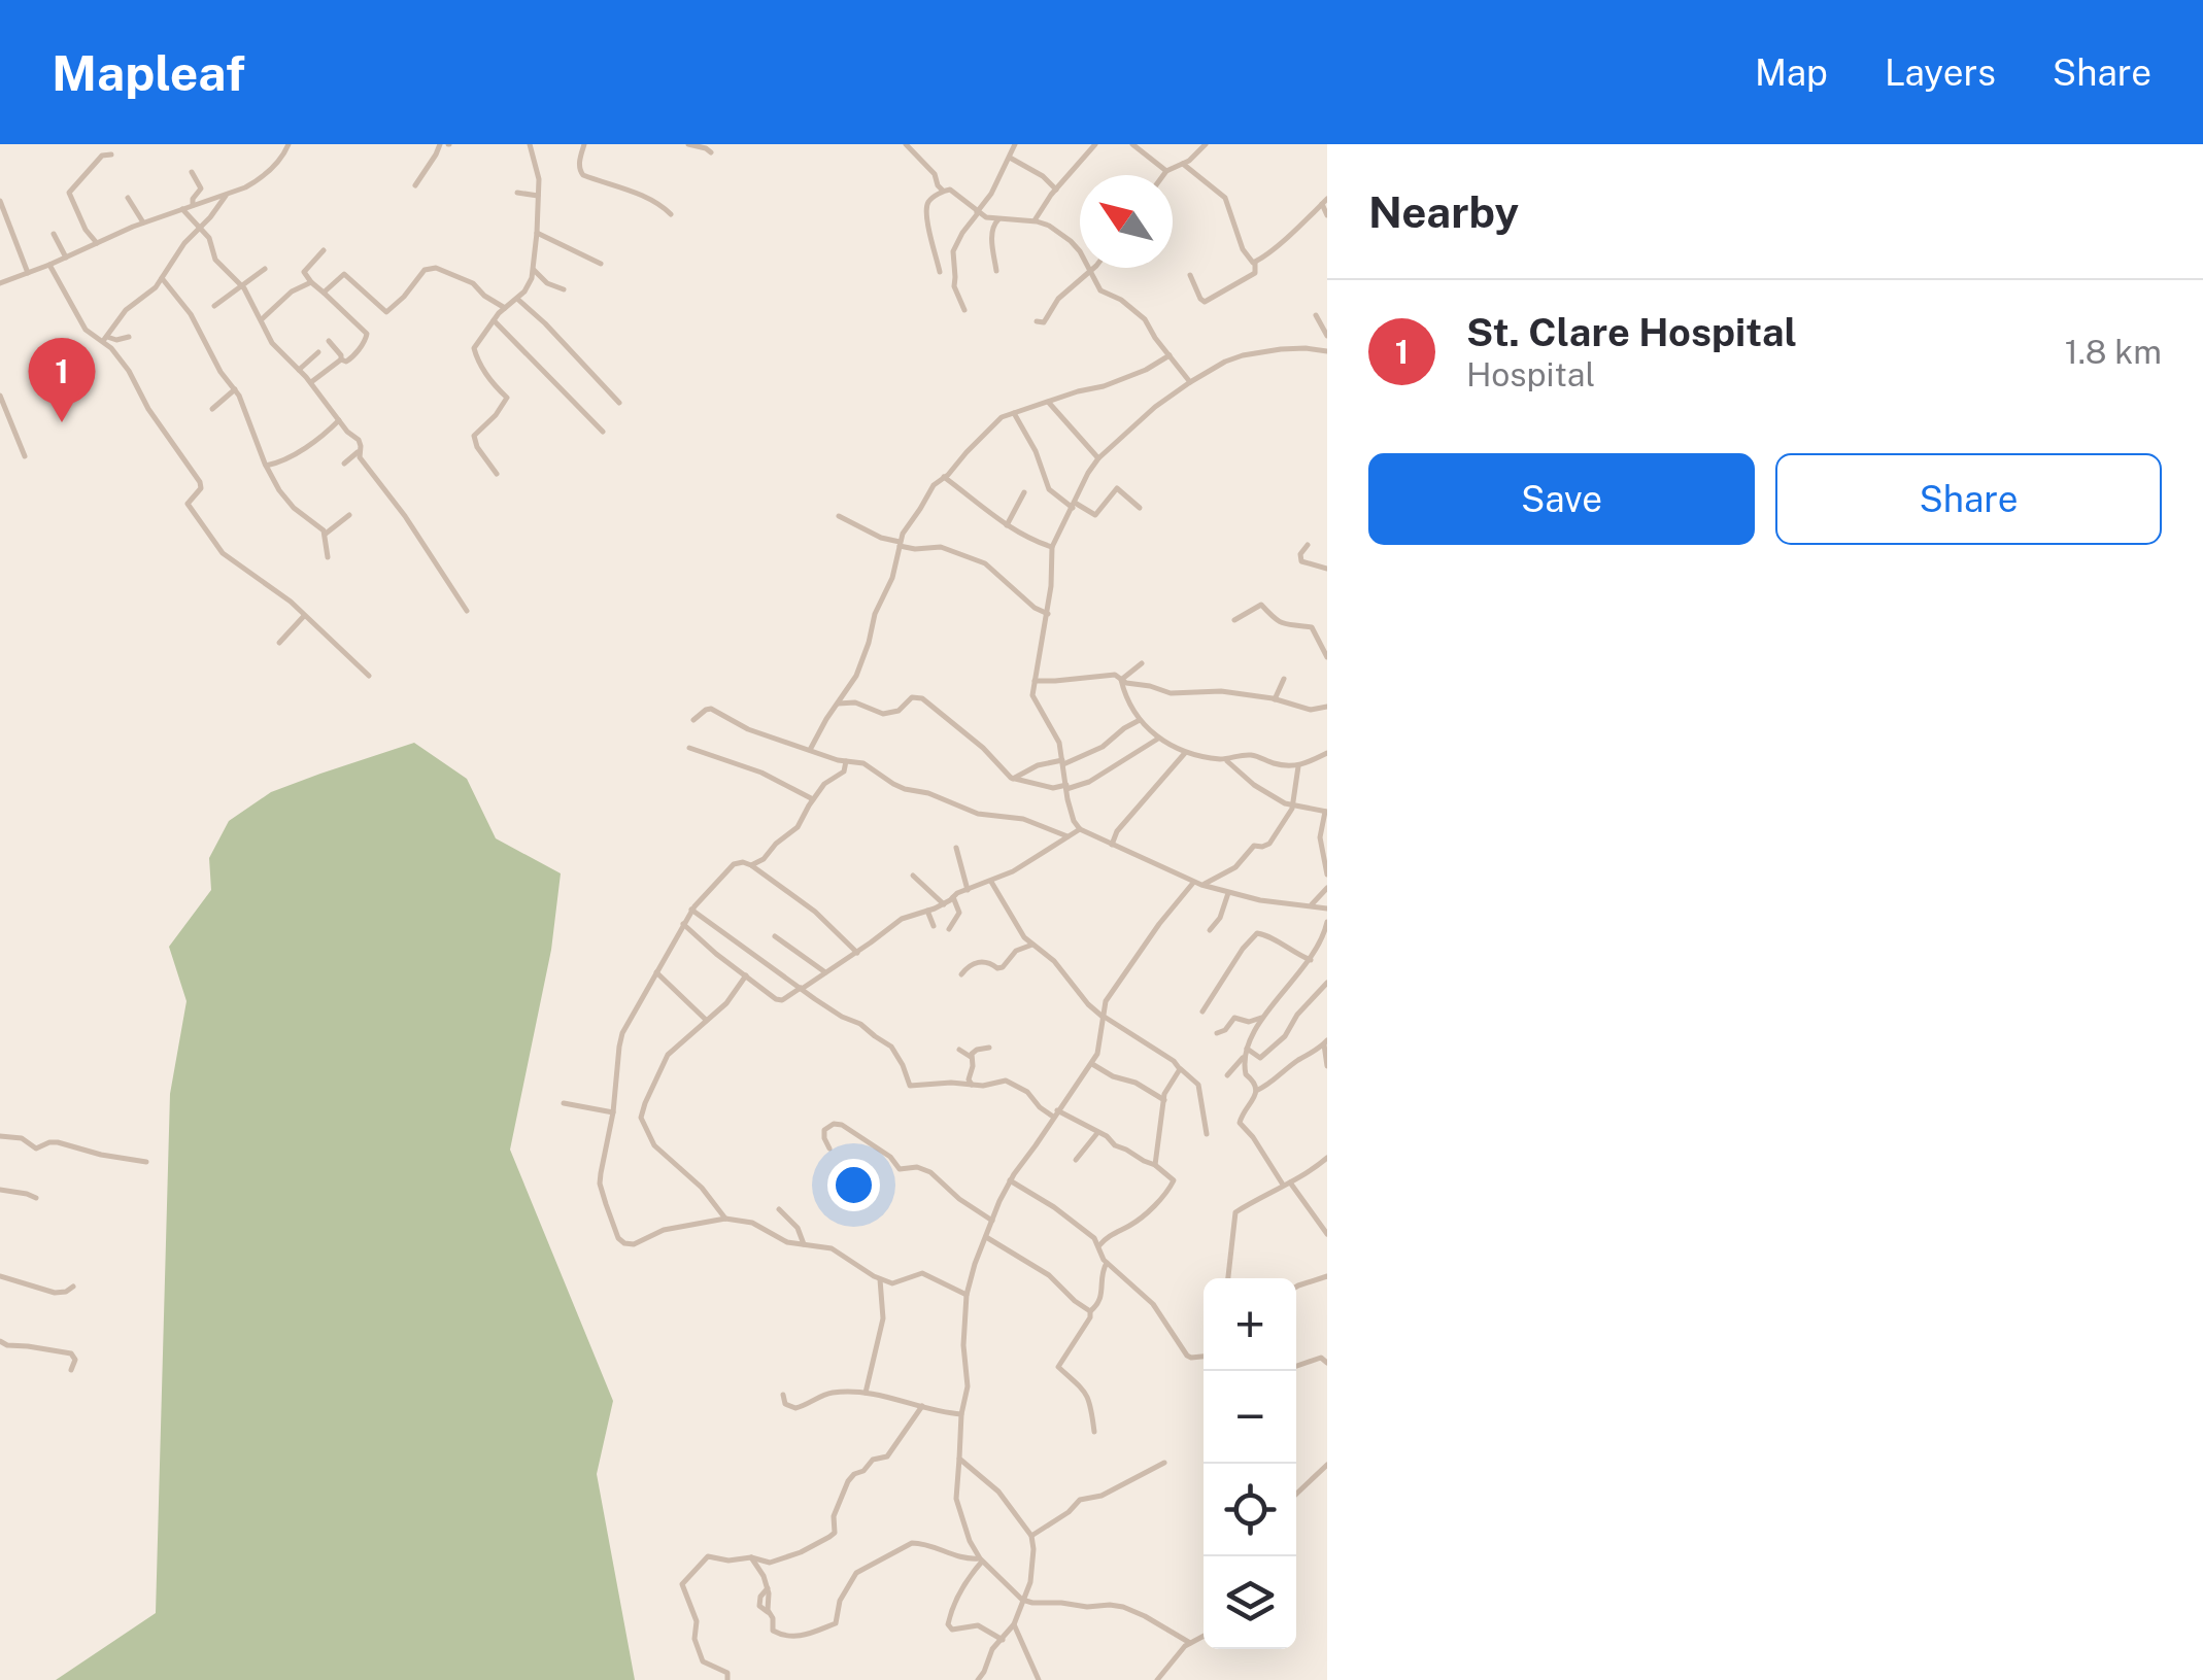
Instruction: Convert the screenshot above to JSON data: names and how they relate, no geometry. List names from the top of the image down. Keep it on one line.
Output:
{"north":"top left","page":{"header":"Mapleaf","nav":["Map","Layers","Share"],"heading":"Nearby","list":[{"mark":"1","name":"St. Clare Hospital","note":"Hospital","value":"1.8 km"}],"pins":"1","buttons":["Save","Share"],"map_buttons":["+","−"]}}
